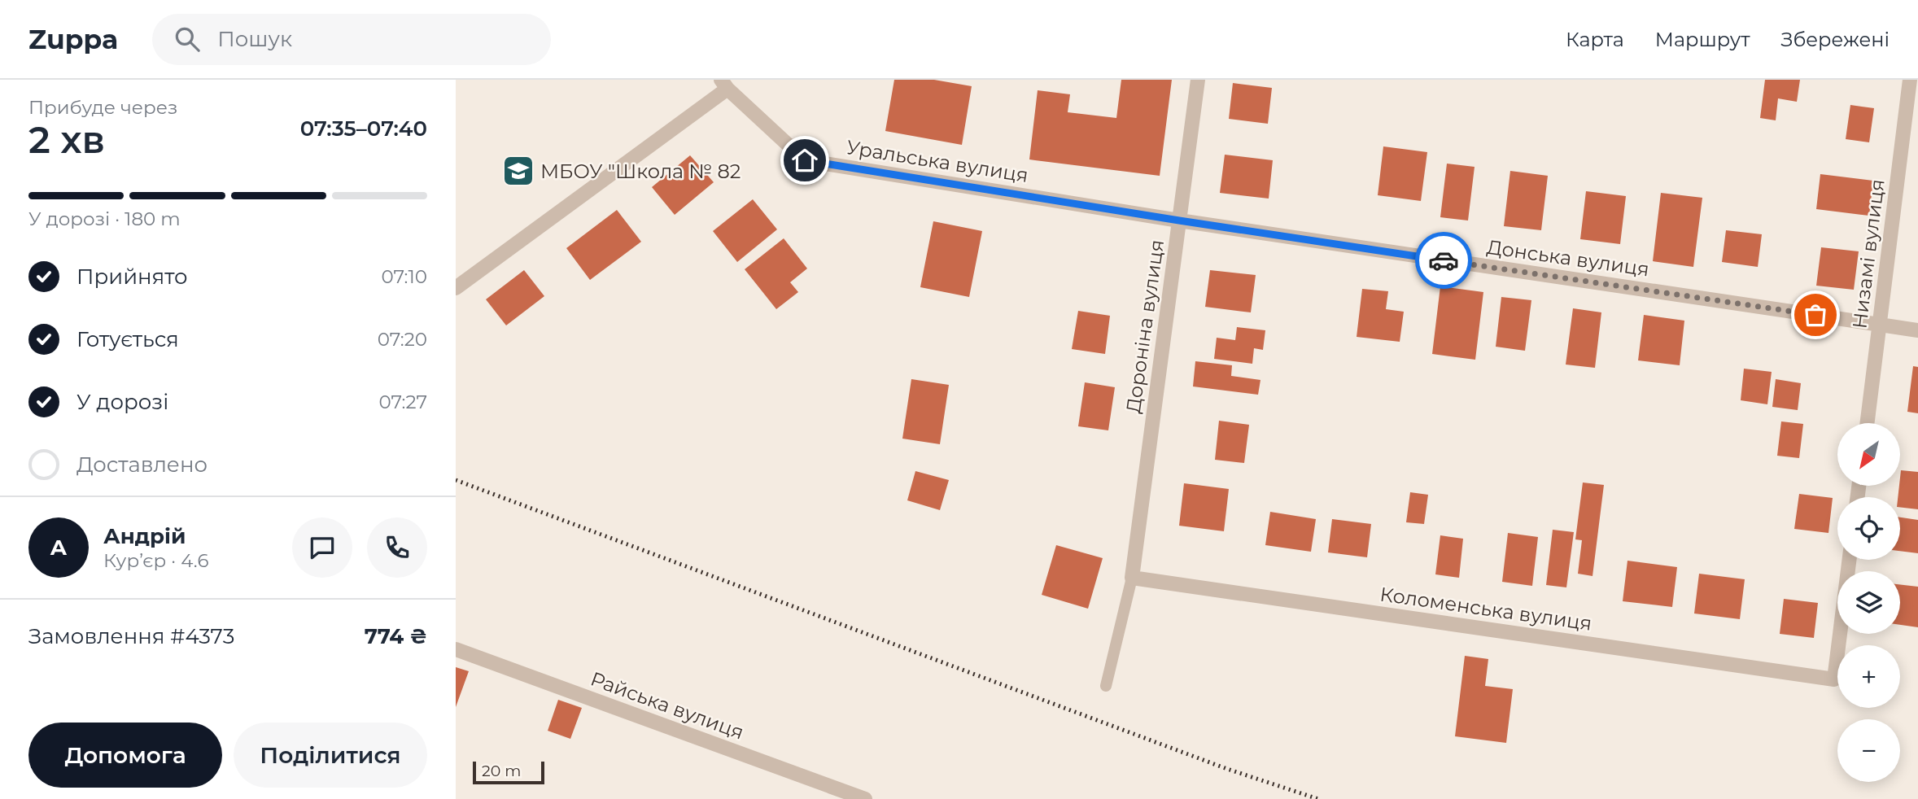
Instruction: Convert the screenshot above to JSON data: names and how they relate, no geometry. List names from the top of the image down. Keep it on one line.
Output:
{"streets":{"street":["Уральська вулиця","Низамі вулиця","Донська вулиця","Дороніна вулиця","Коломенська вулиця","Райська вулиця"]},"crossings":[["Уральська вулиця","Донська вулиця"],["Уральська вулиця","Дороніна вулиця"],["Низамі вулиця","Донська вулиця"],["Донська вулиця","Дороніна вулиця"],["Дороніна вулиця","Коломенська вулиця"]],"places":{"school or university":["МБОУ \"Школа № 82"]},"scale_bar":"20 m","north":"bottom left","page":{"header":"Zuppa","search":"Пошук","nav":["Карта","Маршрут","Збережені"],"heading":["2 хв","Прибуде через","07:35–07:40"],"panel":["Андрій","Кур’єр · 4.6","Замовлення #4373","774 ₴"],"bar":"У дорозі · 180 m","list":[["Прийнято","07:10"],["Готується","07:20"],["У дорозі","07:27"],"Доставлено"],"map_buttons":["+","−"],"round":"А","buttons":["Допомога","Поділитися"],"scale":"20 m"}}
